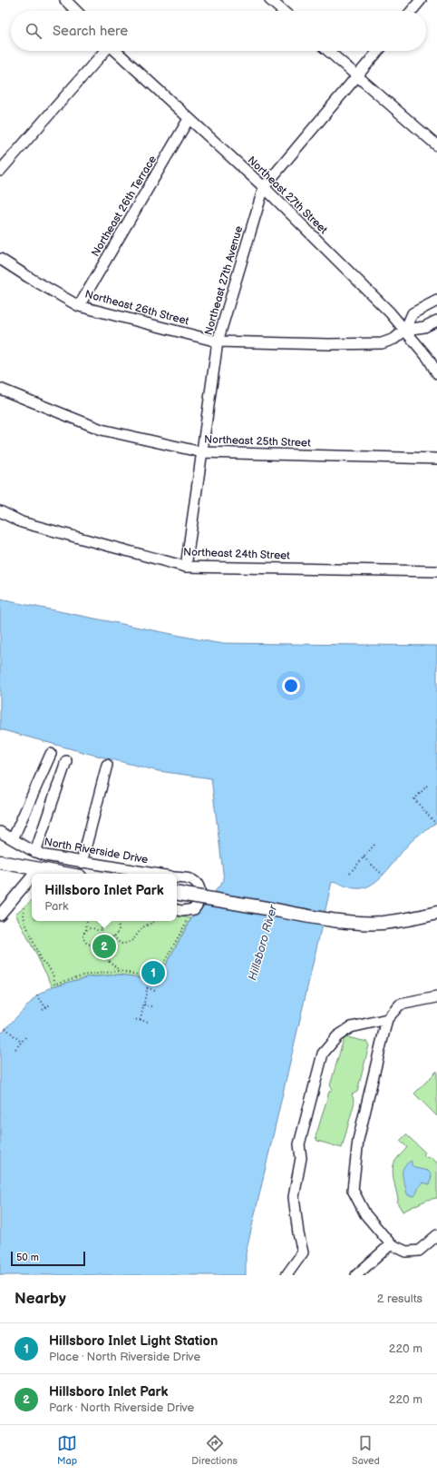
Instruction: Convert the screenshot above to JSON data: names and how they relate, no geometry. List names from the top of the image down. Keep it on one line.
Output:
{"streets":{"street":["Northeast 27th Street","Northeast 26th Terrace","Northeast 27th Avenue","Northeast 26th Street","Northeast 25th Street","Northeast 24th Street","North Riverside Drive"]},"crossings":[["Northeast 27th Street","Northeast 26th Terrace"],["Northeast 27th Street","Northeast 27th Avenue"],["Northeast 27th Street","Northeast 26th Street"],["Northeast 26th Terrace","Northeast 26th Street"],["Northeast 27th Avenue","Northeast 26th Street"],["Northeast 27th Avenue","Northeast 25th Street"],["Northeast 27th Avenue","Northeast 24th Street"]],"water":["Hillsboro River"],"scale_bar":"50 m","page":{"search":"Search here","popup":["Hillsboro Inlet Park","Park"],"pins":["2","1"],"scale":"50 m","heading":["Nearby","2 results"],"list":[{"mark":"1","name":"Hillsboro Inlet Light Station","note":"Place · North Riverside Drive","value":"220 m"},{"mark":"2","name":"Hillsboro Inlet Park","note":"Park · North Riverside Drive","value":"220 m"}],"nav":["Map","Directions","Saved"]}}
